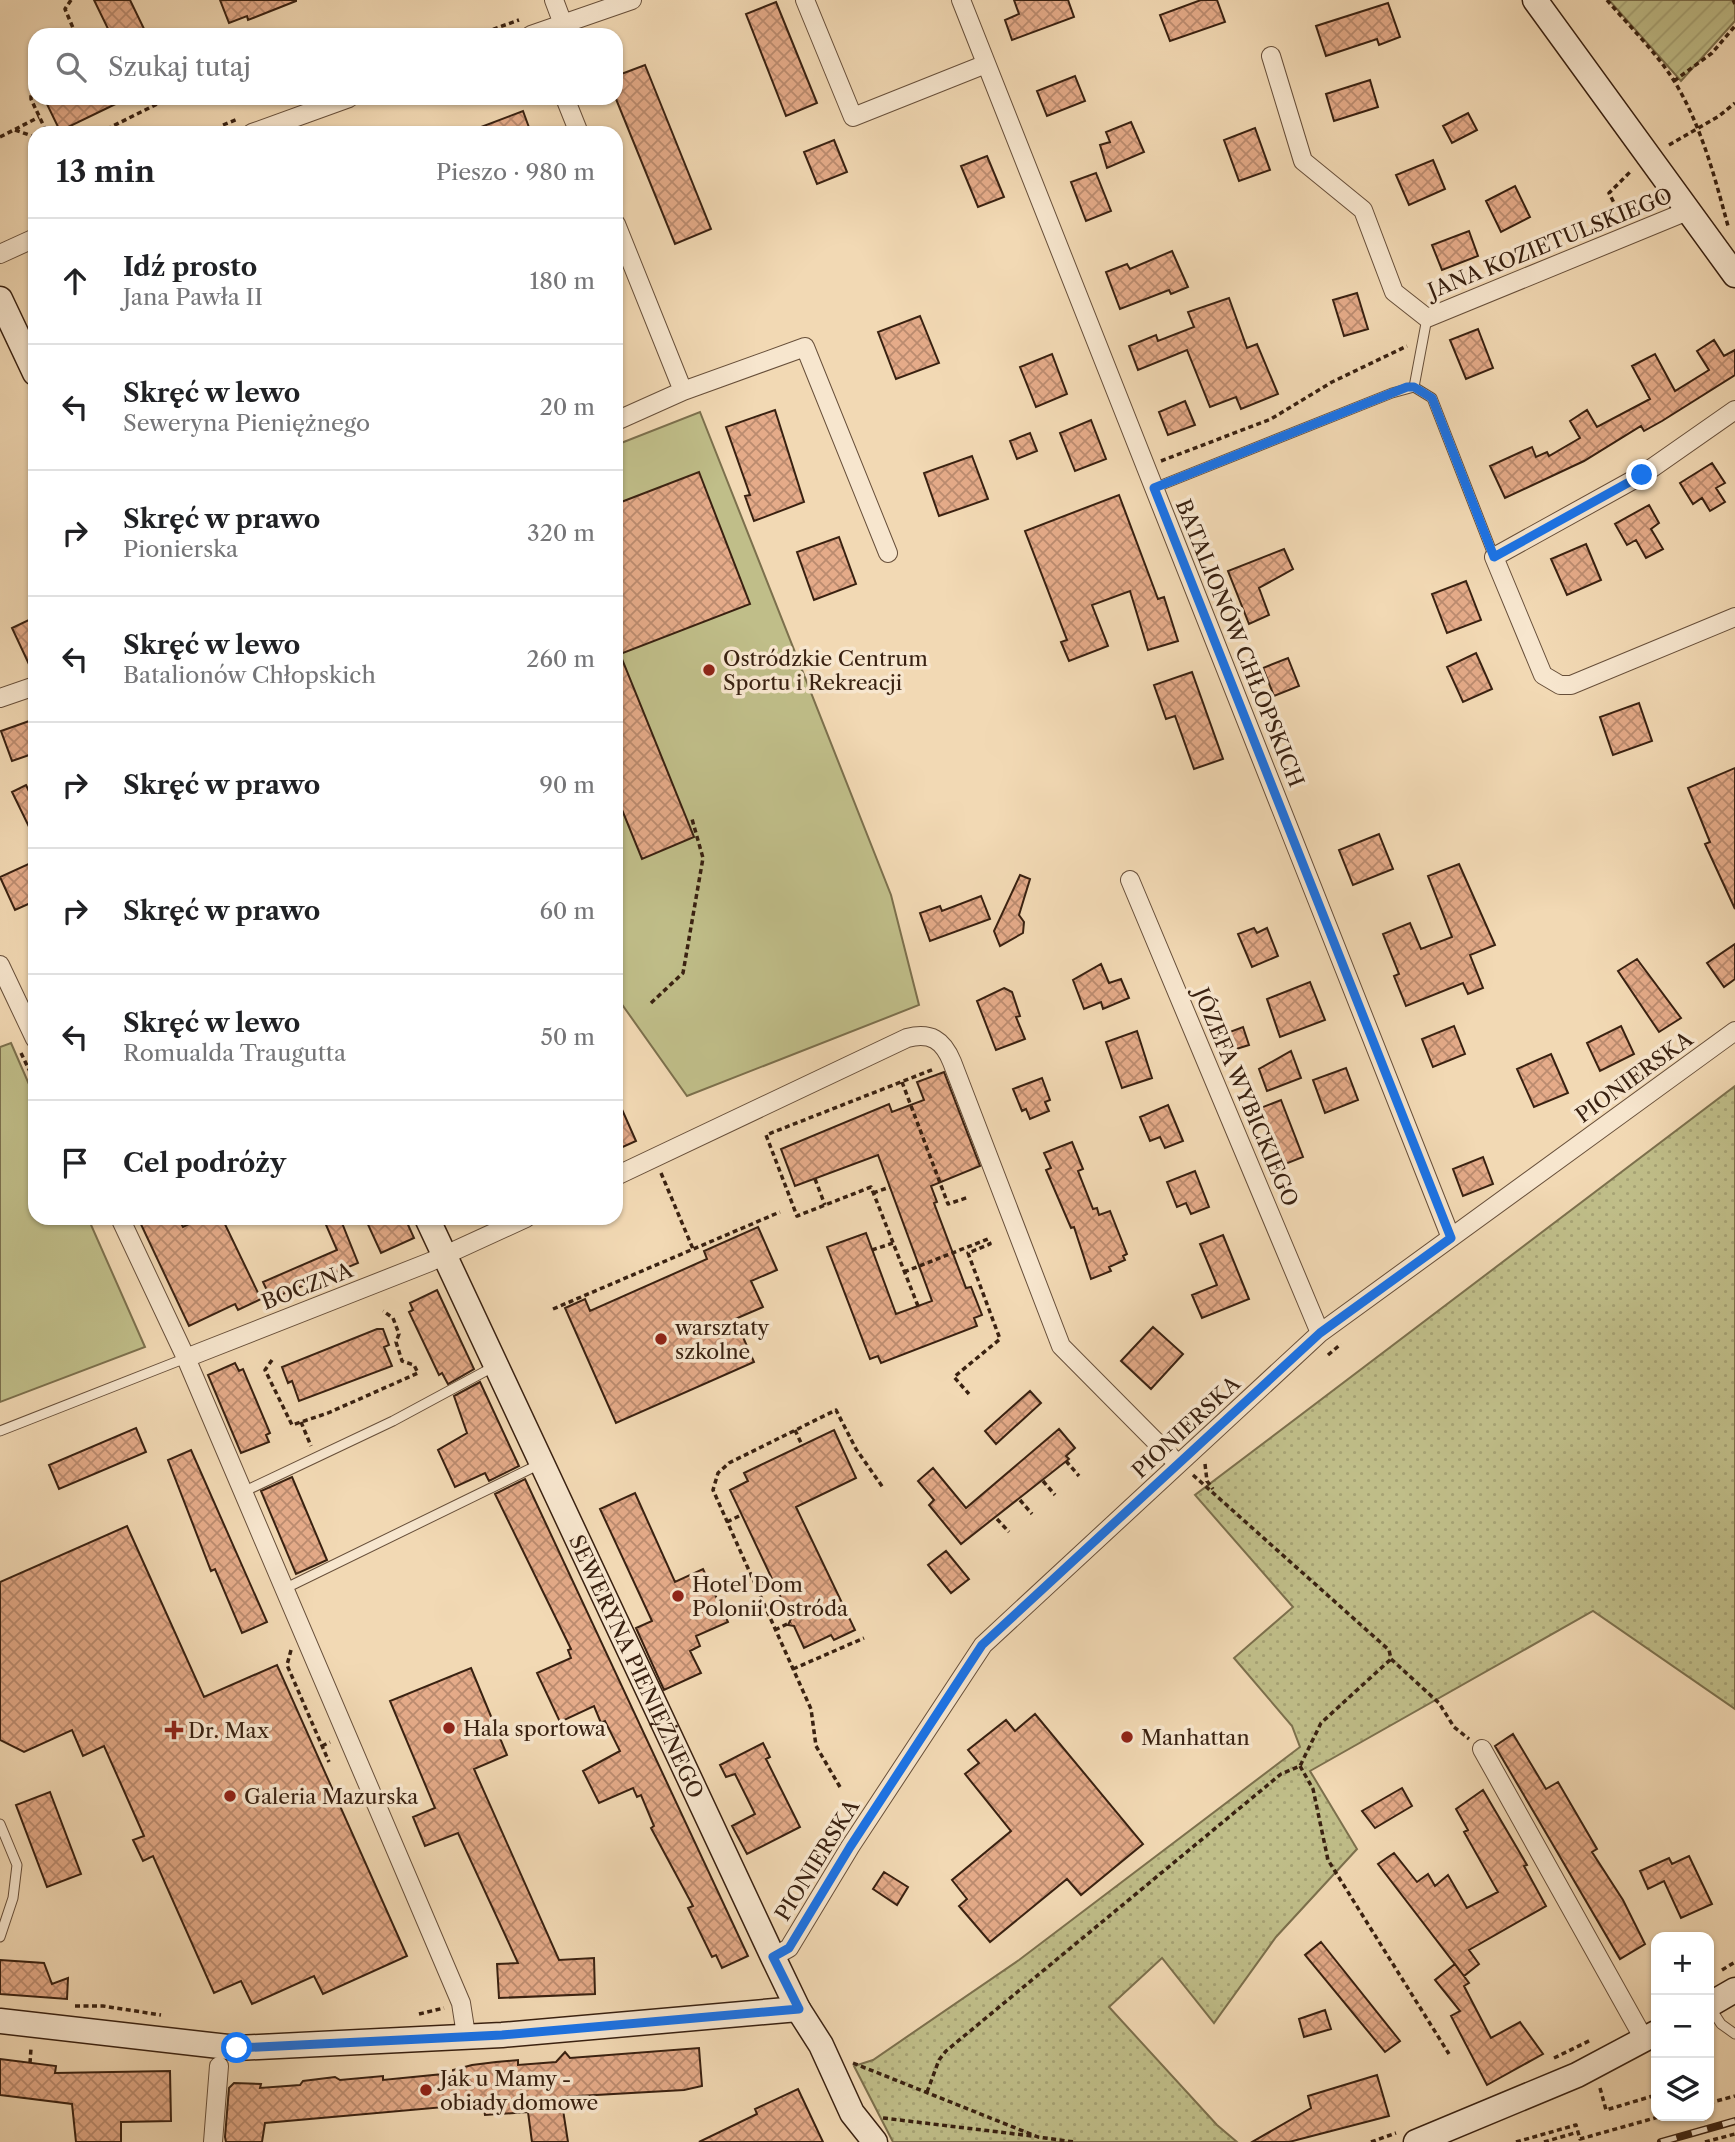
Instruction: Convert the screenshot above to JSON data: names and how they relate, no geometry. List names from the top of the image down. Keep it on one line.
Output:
{"streets":{"street":["JANA KOZIETULSKIEGO","BATALIONÓW CHŁOPSKICH","PIONIERSKA","JÓZEFA WYBICKIEGO","BOCZNA","SEWERYNA PIENIĘŻNEGO"]},"crossings":[["BATALIONÓW CHŁOPSKICH","PIONIERSKA"],["PIONIERSKA","JÓZEFA WYBICKIEGO"],["PIONIERSKA","SEWERYNA PIENIĘŻNEGO"],["BOCZNA","SEWERYNA PIENIĘŻNEGO"]],"places":{"other":["Ostródzkie Centrum Sportu i Rekreacji","warsztaty szkolne","Hotel Dom Polonii Ostróda","Hala sportowa","Manhattan","Galeria Mazurska","Jak u Mamy - obiady domowe"],"health":["Dr. Max"]},"page":{"search":"Szukaj tutaj","heading":["13 min","Pieszo · 980 m"],"list":[["Idź prosto","Jana Pawła II","180 m"],["Skręć w lewo","Seweryna Pieniężnego","20 m"],["Skręć w prawo","Pionierska","320 m"],["Skręć w lewo","Batalionów Chłopskich","260 m"],["Skręć w prawo","90 m"],["Skręć w prawo","60 m"],["Skręć w lewo","Romualda Traugutta","50 m"],"Cel podróży"],"map_buttons":["+","−"]}}
